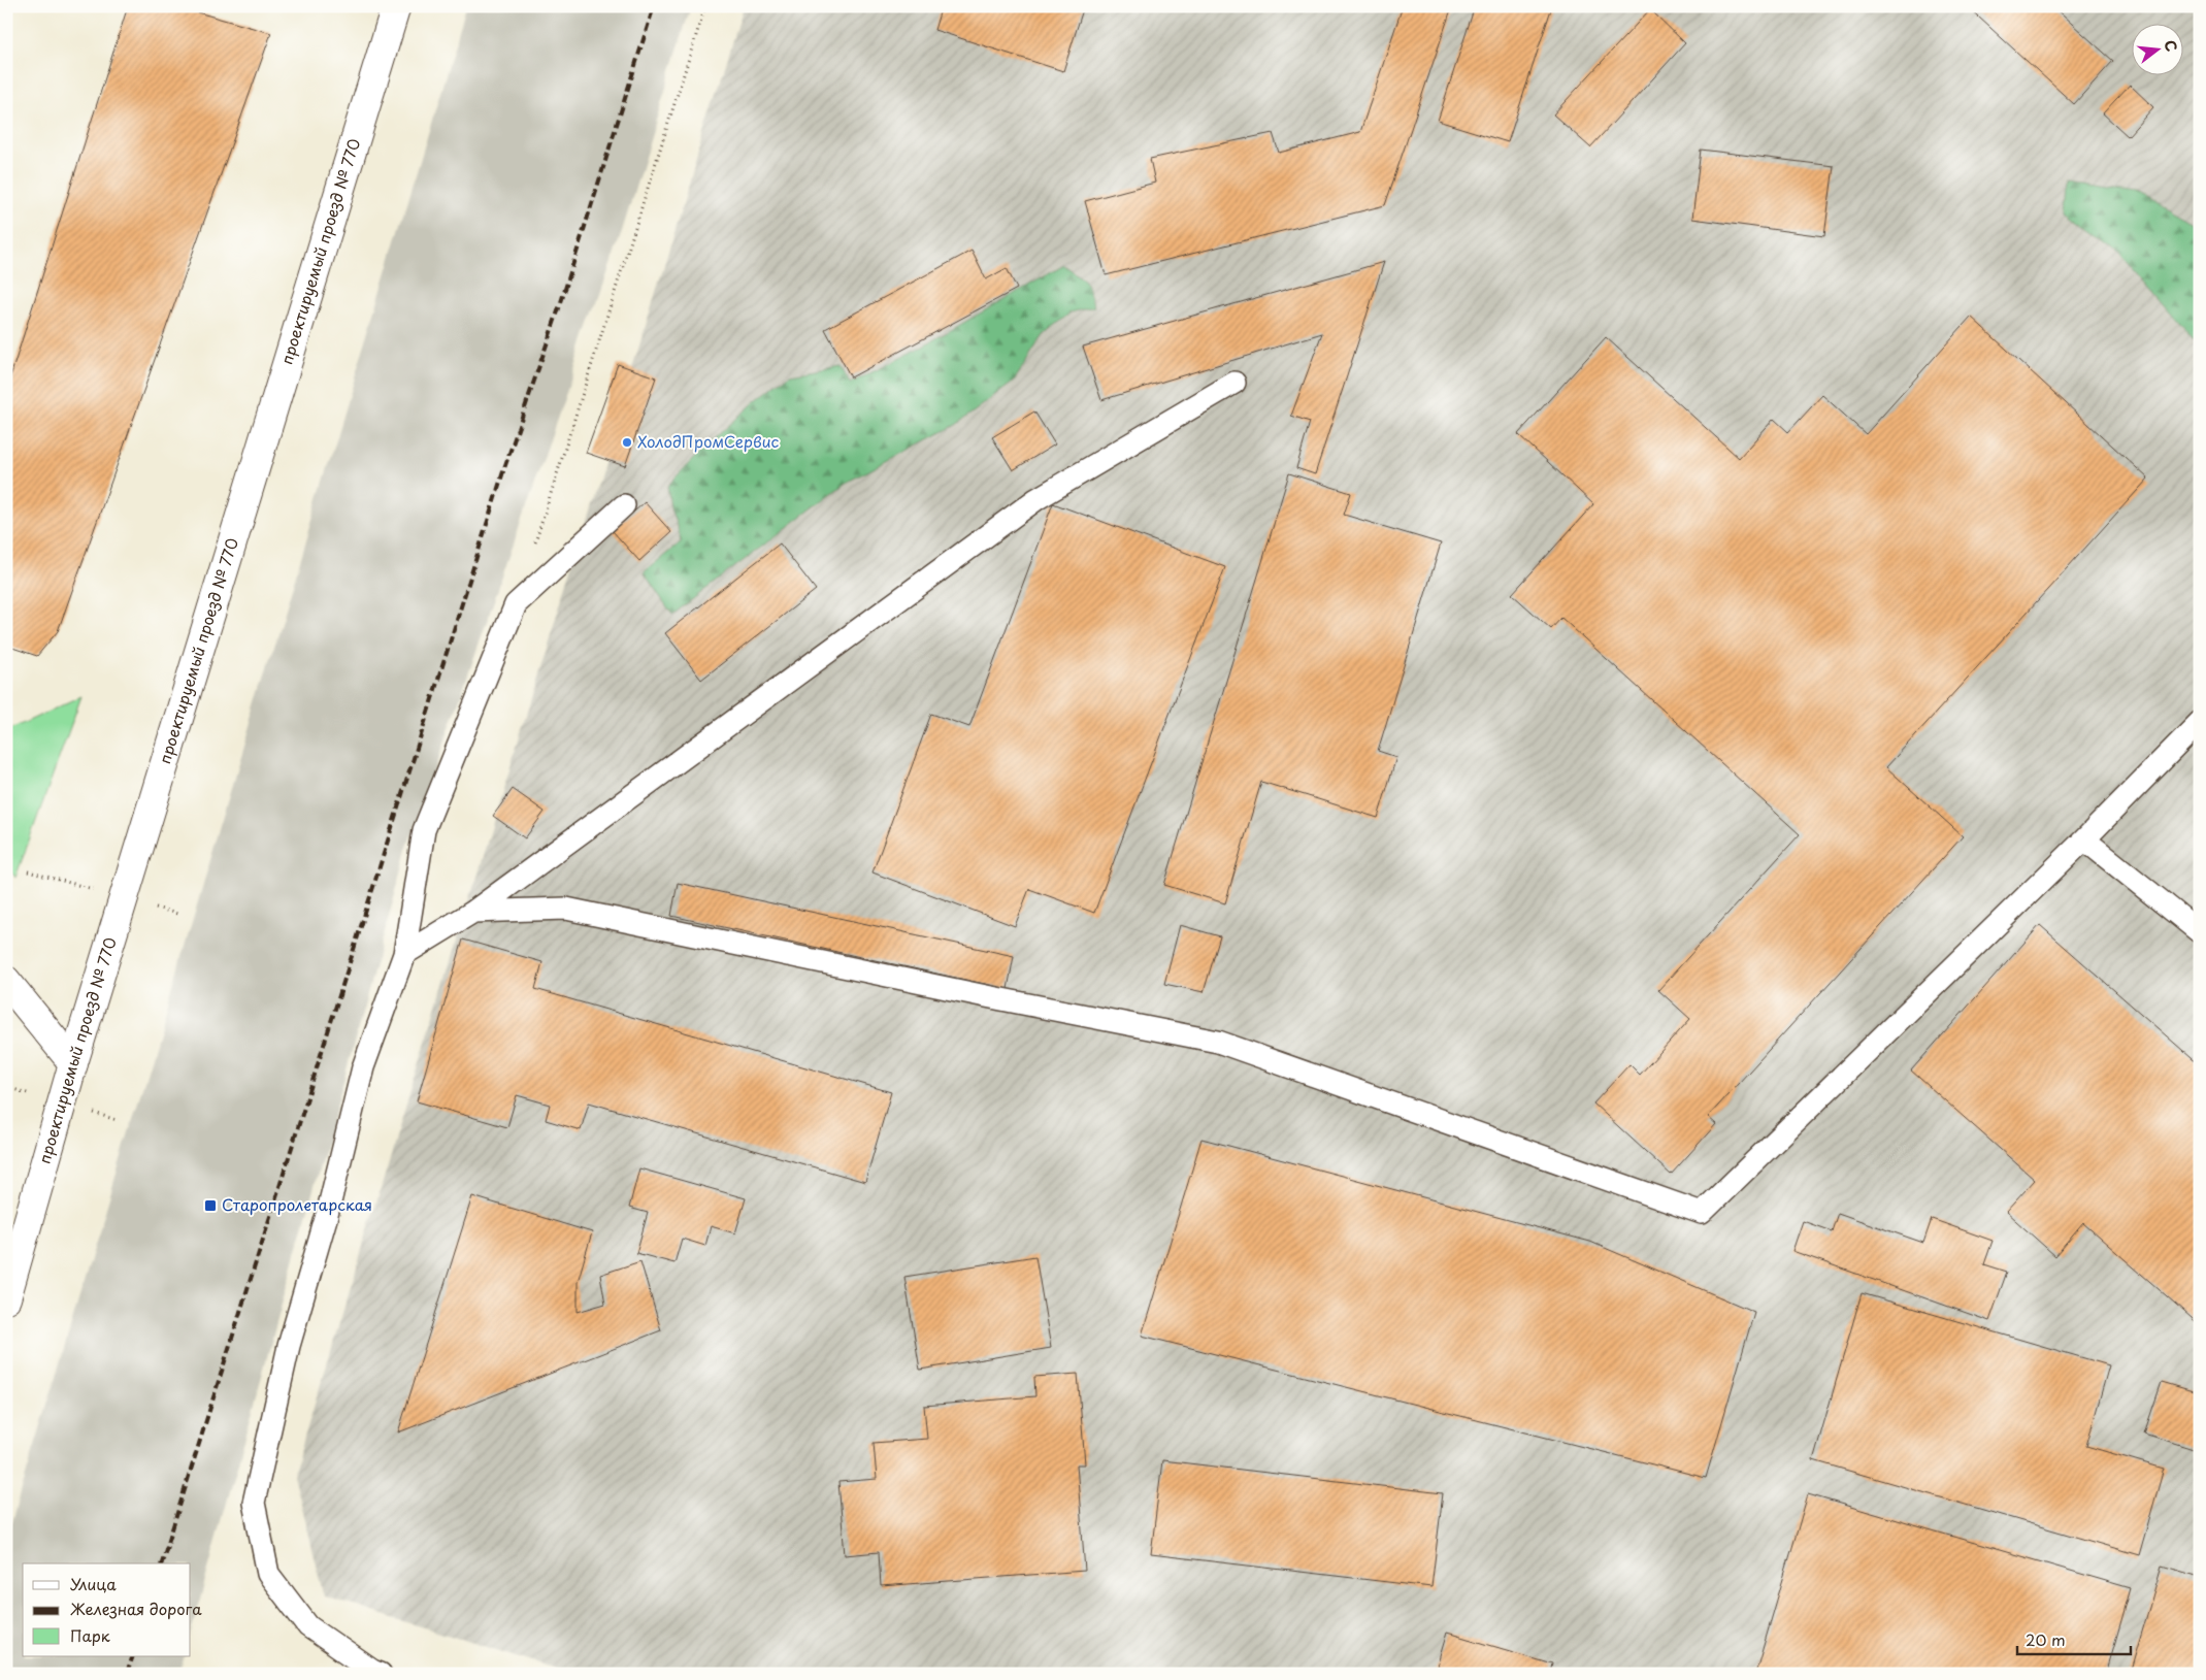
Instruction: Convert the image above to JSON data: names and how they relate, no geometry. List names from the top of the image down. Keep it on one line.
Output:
{"streets":{"street":["проектируемый проезд № 770"]},"places":{"other":["ХолодПромСервис"],"transit":["Старопролетарская"]},"legend":["Улица","Железная дорога","Парк"],"scale_bar":"20 m","north":"right"}
